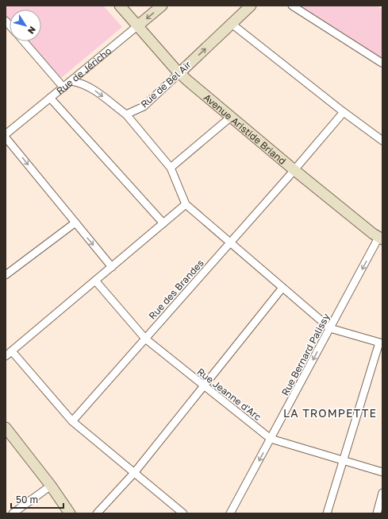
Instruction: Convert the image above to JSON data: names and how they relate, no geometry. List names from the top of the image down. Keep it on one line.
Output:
{"streets":{"street":["Rue de Jéricho","Rue de Bel Air","Avenue Aristide Briand","Rue des Brandes","Rue Bernard Palissy","Rue Jeanne d'Arc"]},"crossings":[["Rue de Jéricho","Avenue Aristide Briand"],["Rue de Bel Air","Avenue Aristide Briand"],["Avenue Aristide Briand","Rue des Brandes"],["Avenue Aristide Briand","Rue Bernard Palissy"],["Rue des Brandes","Rue Jeanne d'Arc"],["Rue Bernard Palissy","Rue Jeanne d'Arc"]],"one_way":["Rue de Bel Air","Rue Bernard Palissy"],"districts":["LA TROMPETTE"],"scale_bar":"50 m","north":"bottom right"}
